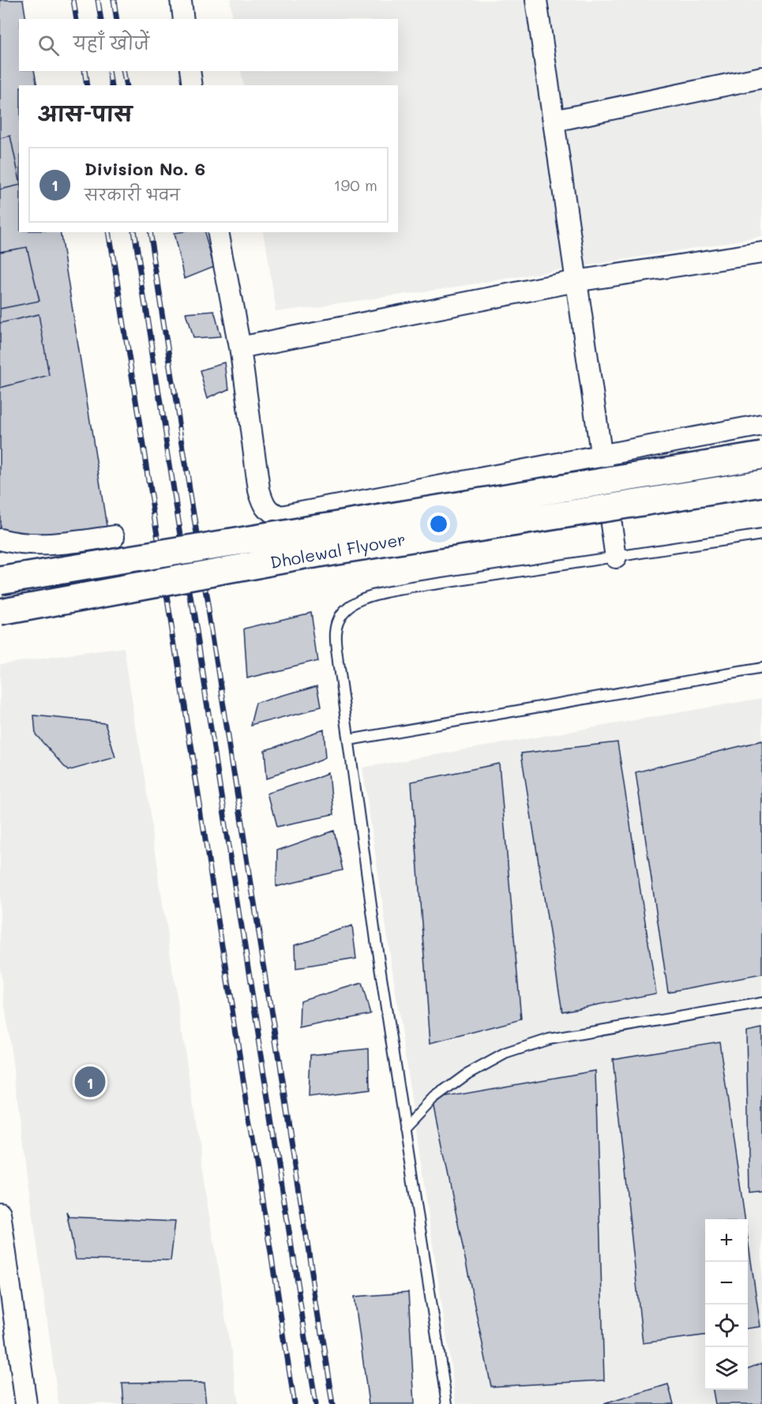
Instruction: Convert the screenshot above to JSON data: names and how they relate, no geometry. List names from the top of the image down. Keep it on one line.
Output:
{"streets":{"main road":["Dholewal Flyover"]},"page":{"search":"यहाँ खोजें","heading":"आस-पास","list":[{"mark":"1","name":"Division No. 6","note":"सरकारी भवन","value":"190 m"}],"pins":"1","map_buttons":["+","−"]}}
